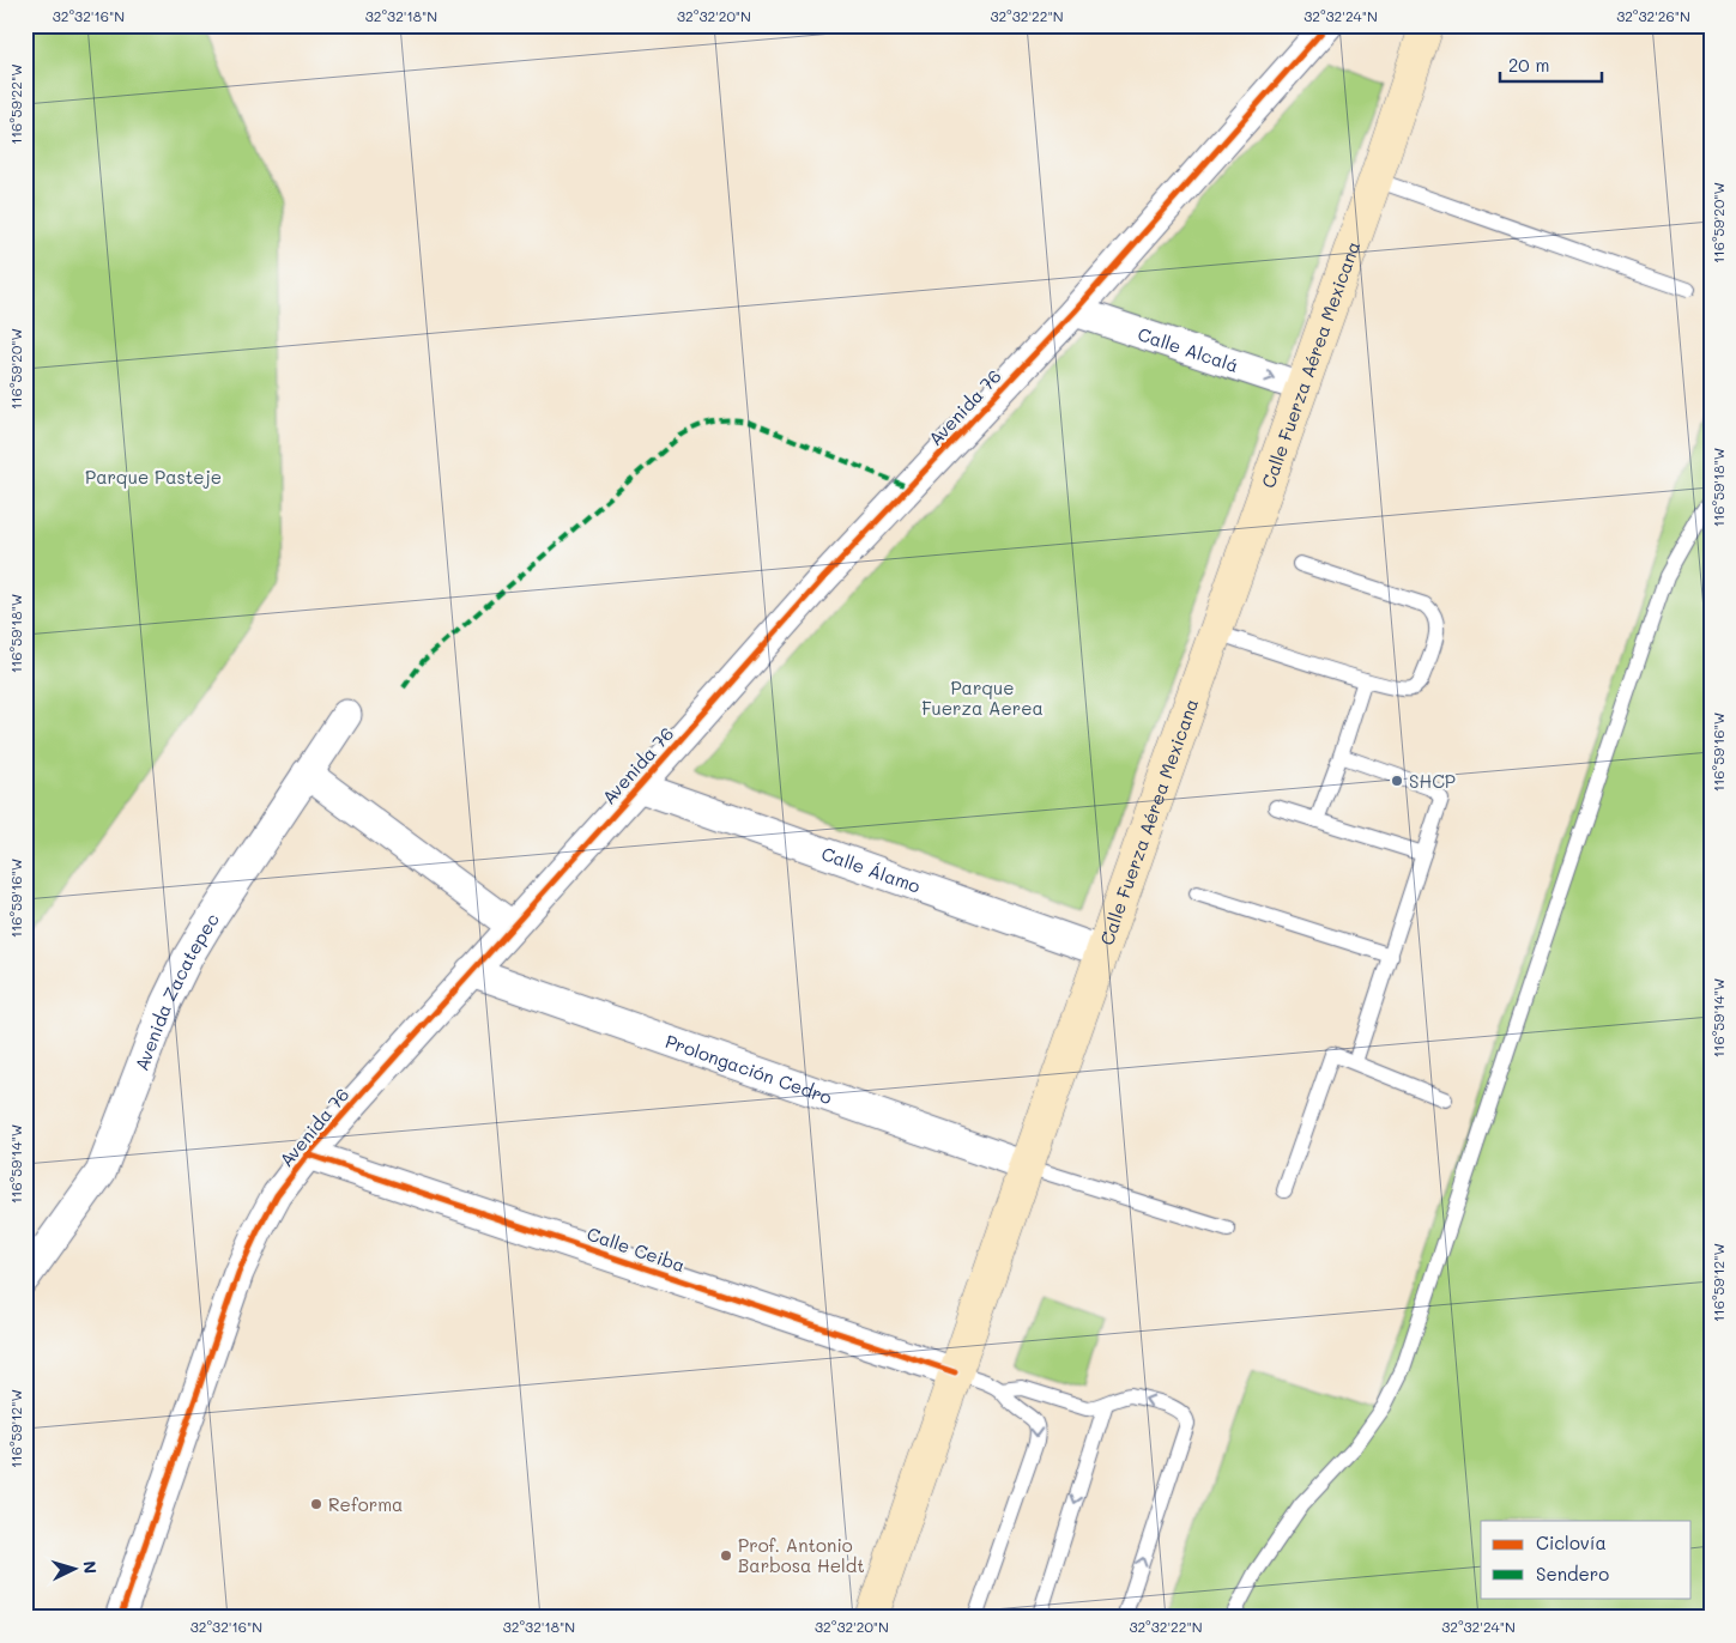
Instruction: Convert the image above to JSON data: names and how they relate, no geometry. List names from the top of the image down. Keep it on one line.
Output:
{"streets":{"main road":["Calle Fuerza Aérea Mexicana"],"street":["Calle Alcalá","Avenida 76","Calle Álamo","Avenida Zacatepec","Prolongación Cedro","Calle Ceiba"]},"crossings":[["Calle Alcalá","Calle Fuerza Aérea Mexicana"],["Calle Alcalá","Avenida 76"],["Calle Fuerza Aérea Mexicana","Calle Álamo"],["Calle Fuerza Aérea Mexicana","Prolongación Cedro"],["Calle Fuerza Aérea Mexicana","Calle Ceiba"],["Avenida 76","Calle Álamo"],["Avenida 76","Prolongación Cedro"],["Avenida 76","Calle Ceiba"]],"one_way":["Calle Alcalá"],"parks":["Parque Pasteje","Parque Fuerza Aerea"],"places":["SHCP","Reforma","Prof. Antonio Barbosa Heldt"],"legend":["Ciclovía","Sendero"],"scale_bar":"20 m","north":"right","coordinates":["32°32'16\"N","32°32'18\"N","32°32'20\"N","32°32'22\"N","32°32'24\"N","32°32'26\"N","116°59'22\"W","116°59'20\"W","116°59'18\"W","116°59'16\"W","116°59'14\"W","116°59'12\"W"]}
